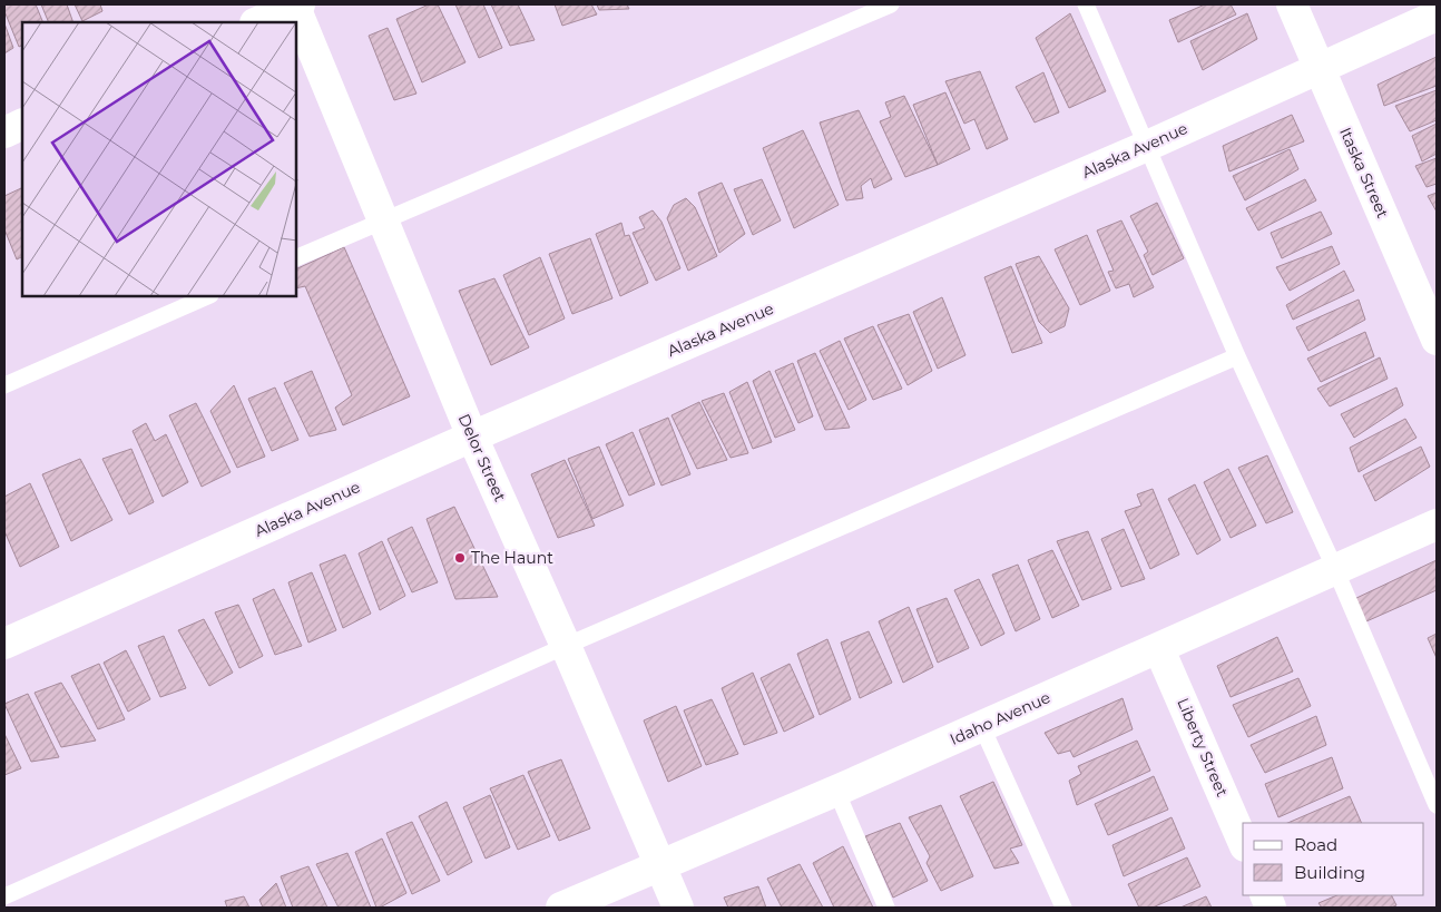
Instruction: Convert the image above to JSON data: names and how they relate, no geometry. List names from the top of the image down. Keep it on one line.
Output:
{"streets":{"street":["Alaska Avenue","Itaska Street","Delor Street","Idaho Avenue","Liberty Street"]},"crossings":[["Alaska Avenue","Itaska Street"],["Alaska Avenue","Delor Street"],["Delor Street","Idaho Avenue"],["Idaho Avenue","Liberty Street"]],"places":["The Haunt"],"legend":["Road","Building"]}
